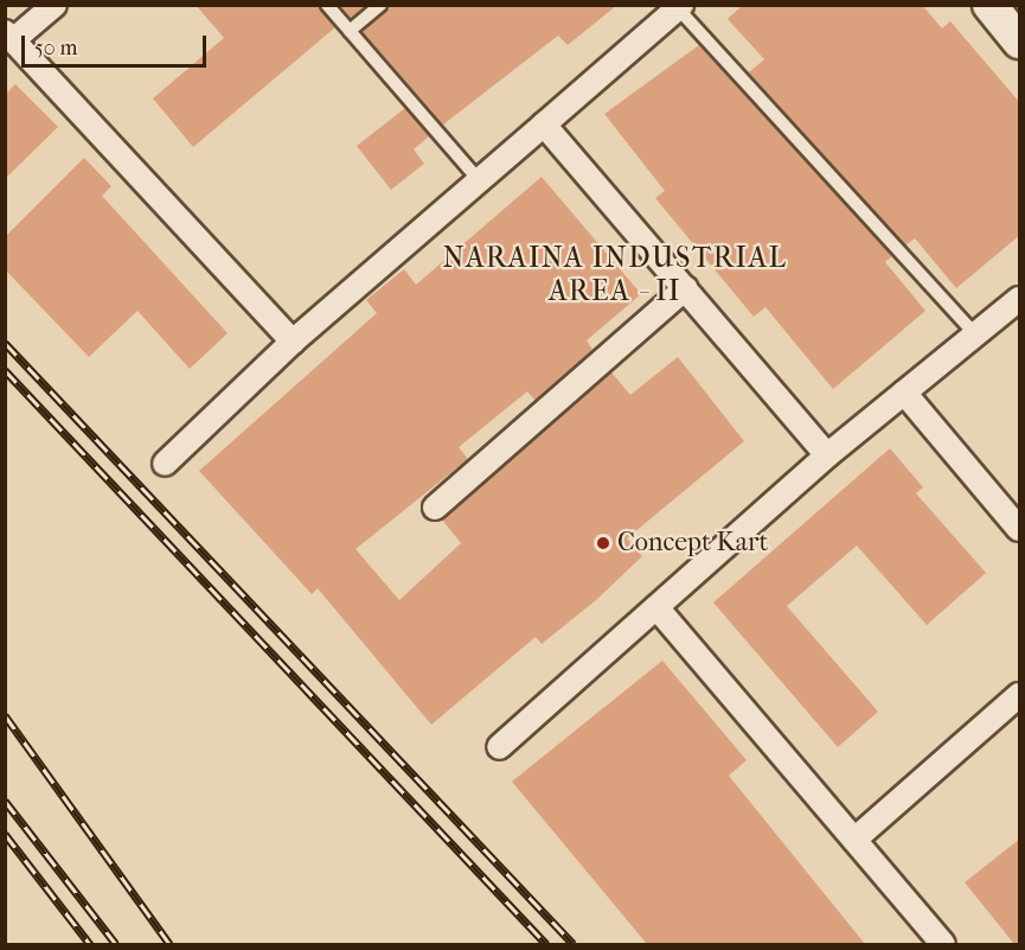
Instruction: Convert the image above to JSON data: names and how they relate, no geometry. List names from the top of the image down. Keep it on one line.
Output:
{"districts":["NARAINA INDUSTRIAL AREA - II"],"places":["Concept Kart"],"scale_bar":"50 m"}
